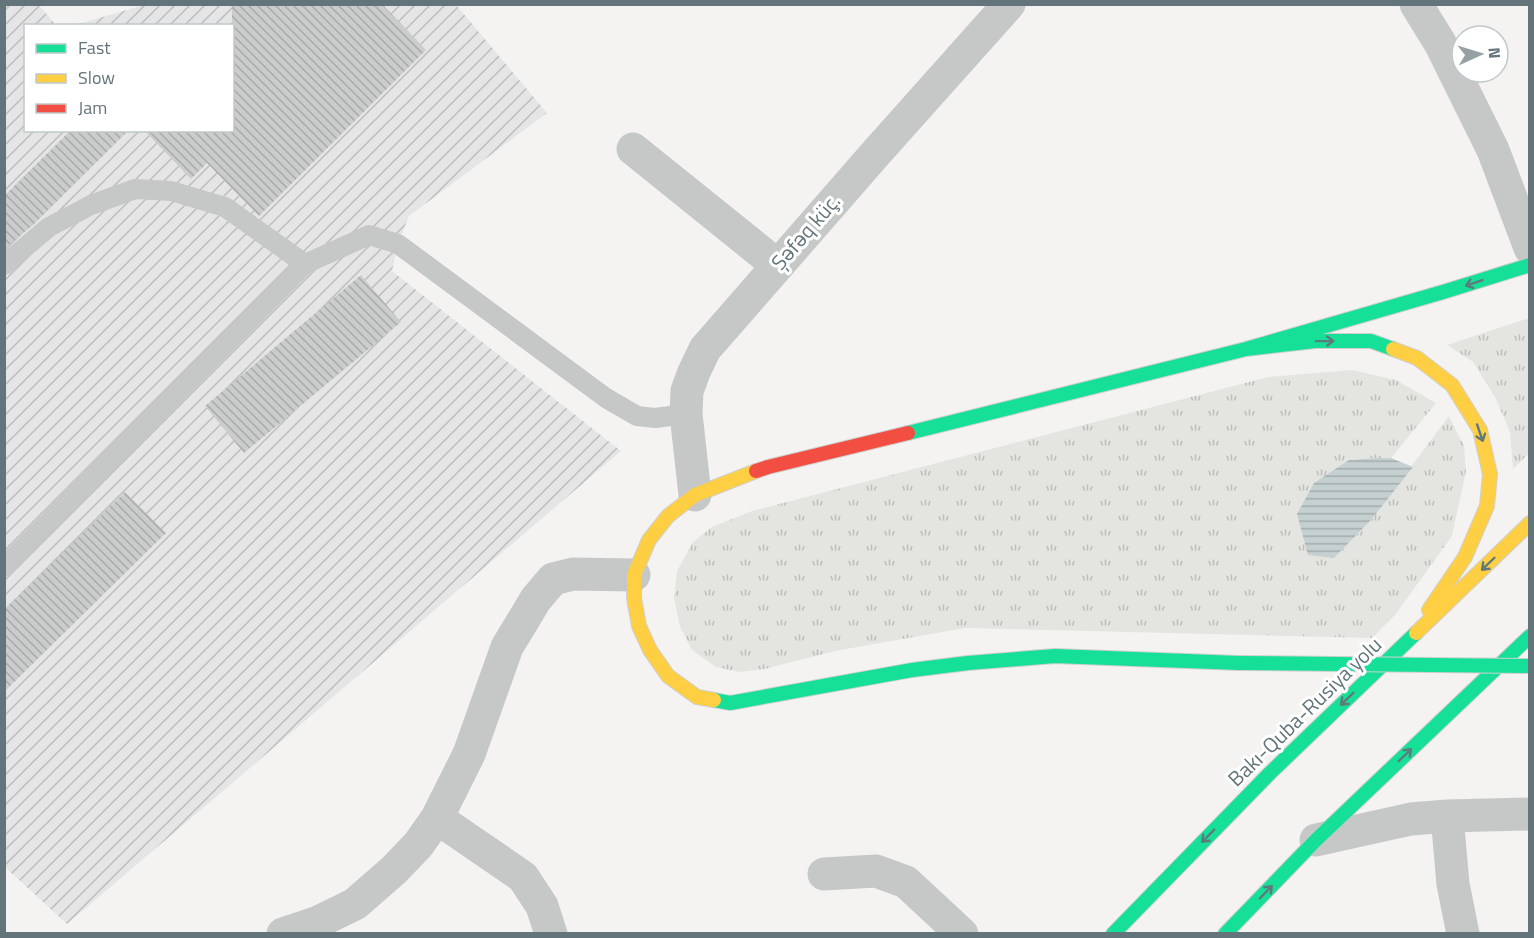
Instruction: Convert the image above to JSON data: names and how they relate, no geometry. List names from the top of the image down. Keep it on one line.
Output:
{"streets":{"main road":["Bakı-Quba-Rusiya yolu"],"street":["Şəfəq küç."]},"legend":["Fast","Slow","Jam"],"north":"right"}
